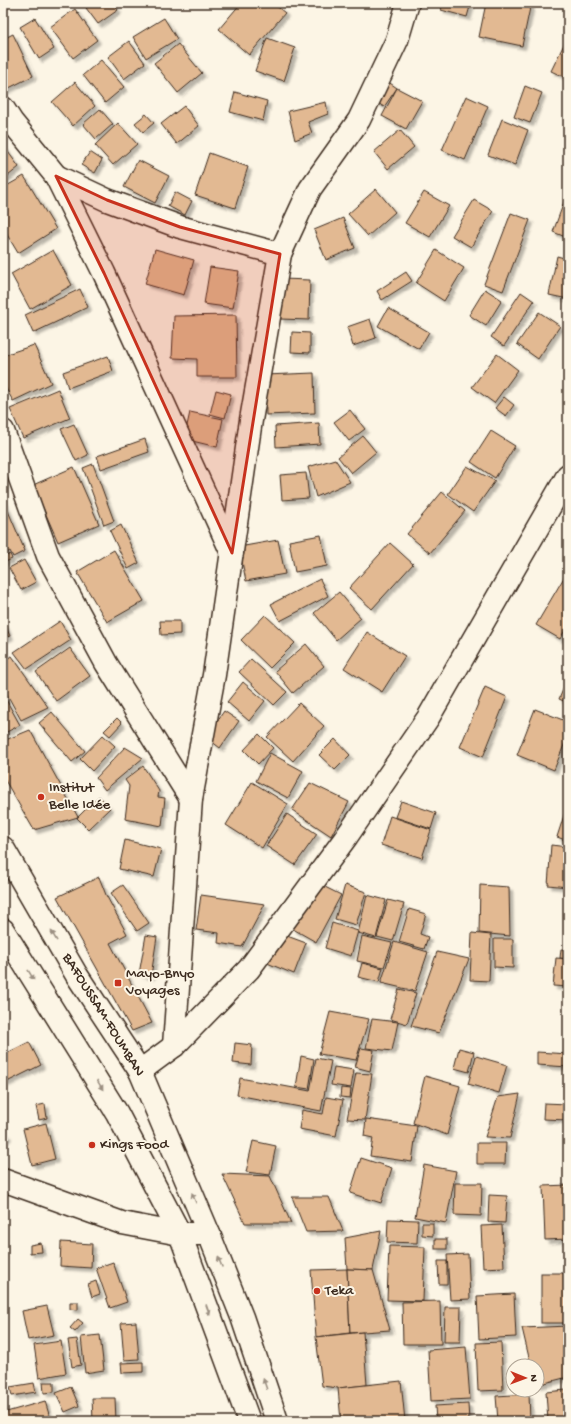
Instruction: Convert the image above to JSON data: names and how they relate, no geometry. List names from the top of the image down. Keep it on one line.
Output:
{"streets":{"main road":["BAFOUSSAM-FOUMBAN"]},"places":{"other":["Institut Belle Idée","Kings Food","Teka"],"transit":["Mayo-Bnyo Voyages"]},"north":"right"}
